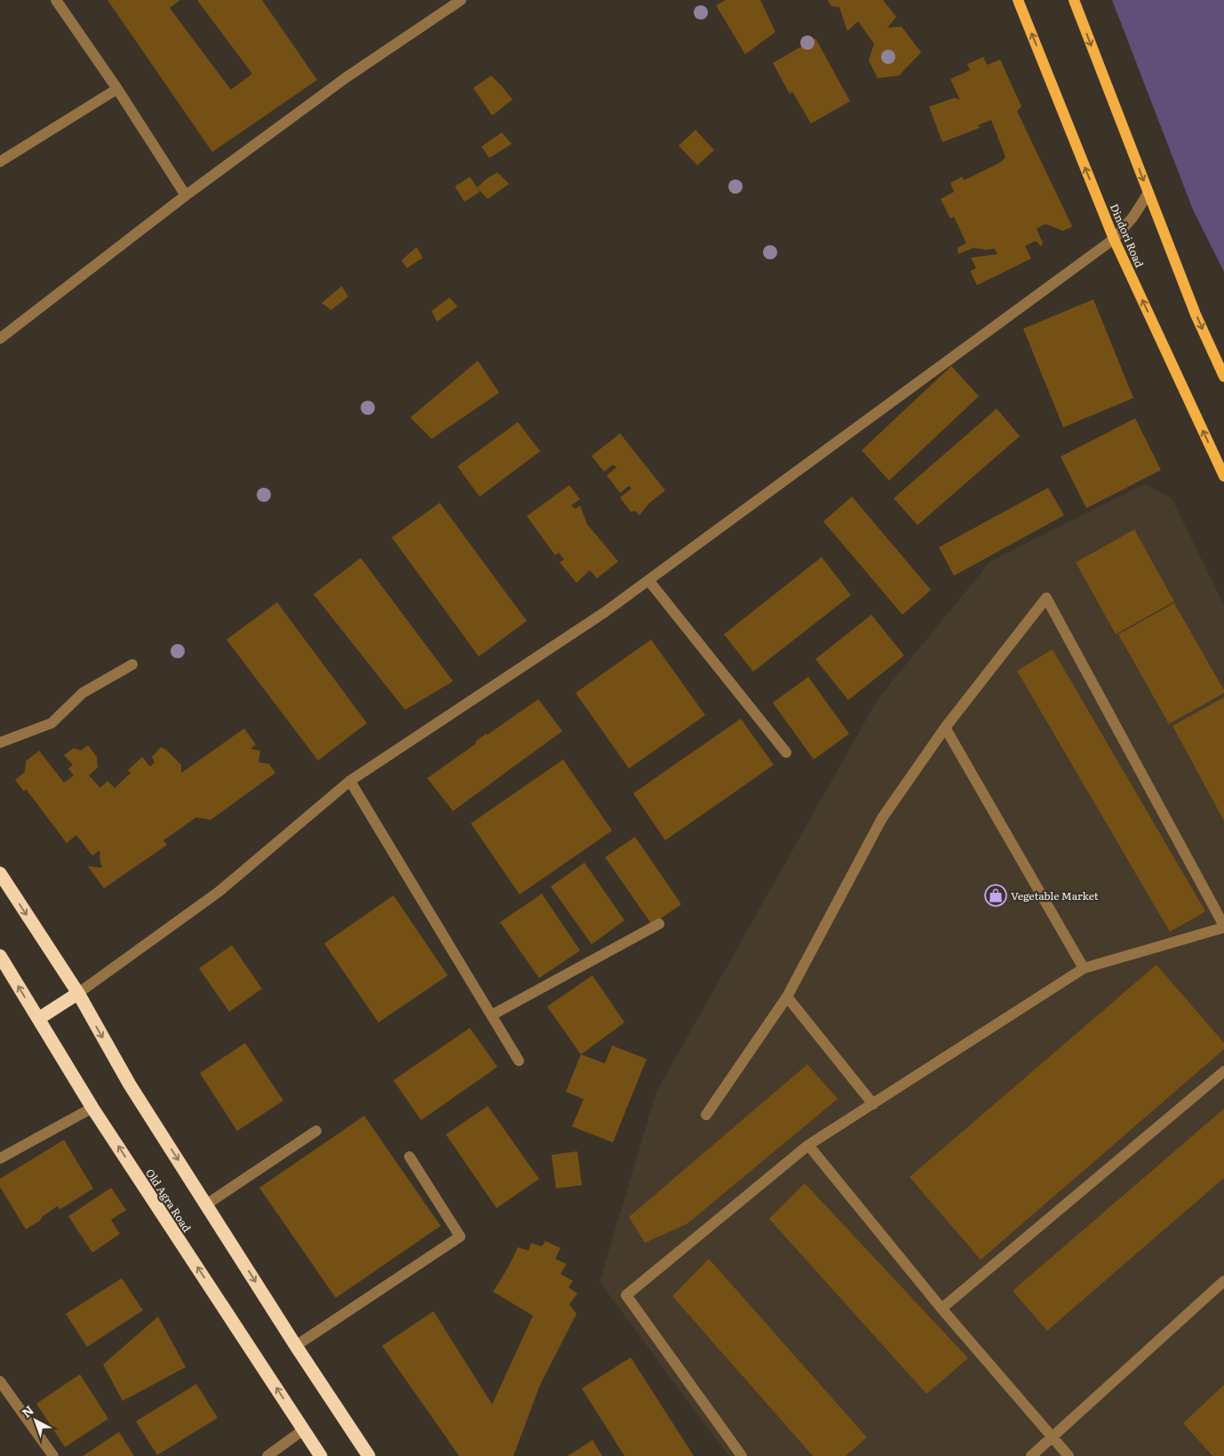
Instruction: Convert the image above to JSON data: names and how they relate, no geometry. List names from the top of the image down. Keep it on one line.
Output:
{"streets":{"highway":["Old Agra Road"],"main road":["Dindori Road"]},"places":{"shop":["Vegetable Market"]},"north":"top left"}
